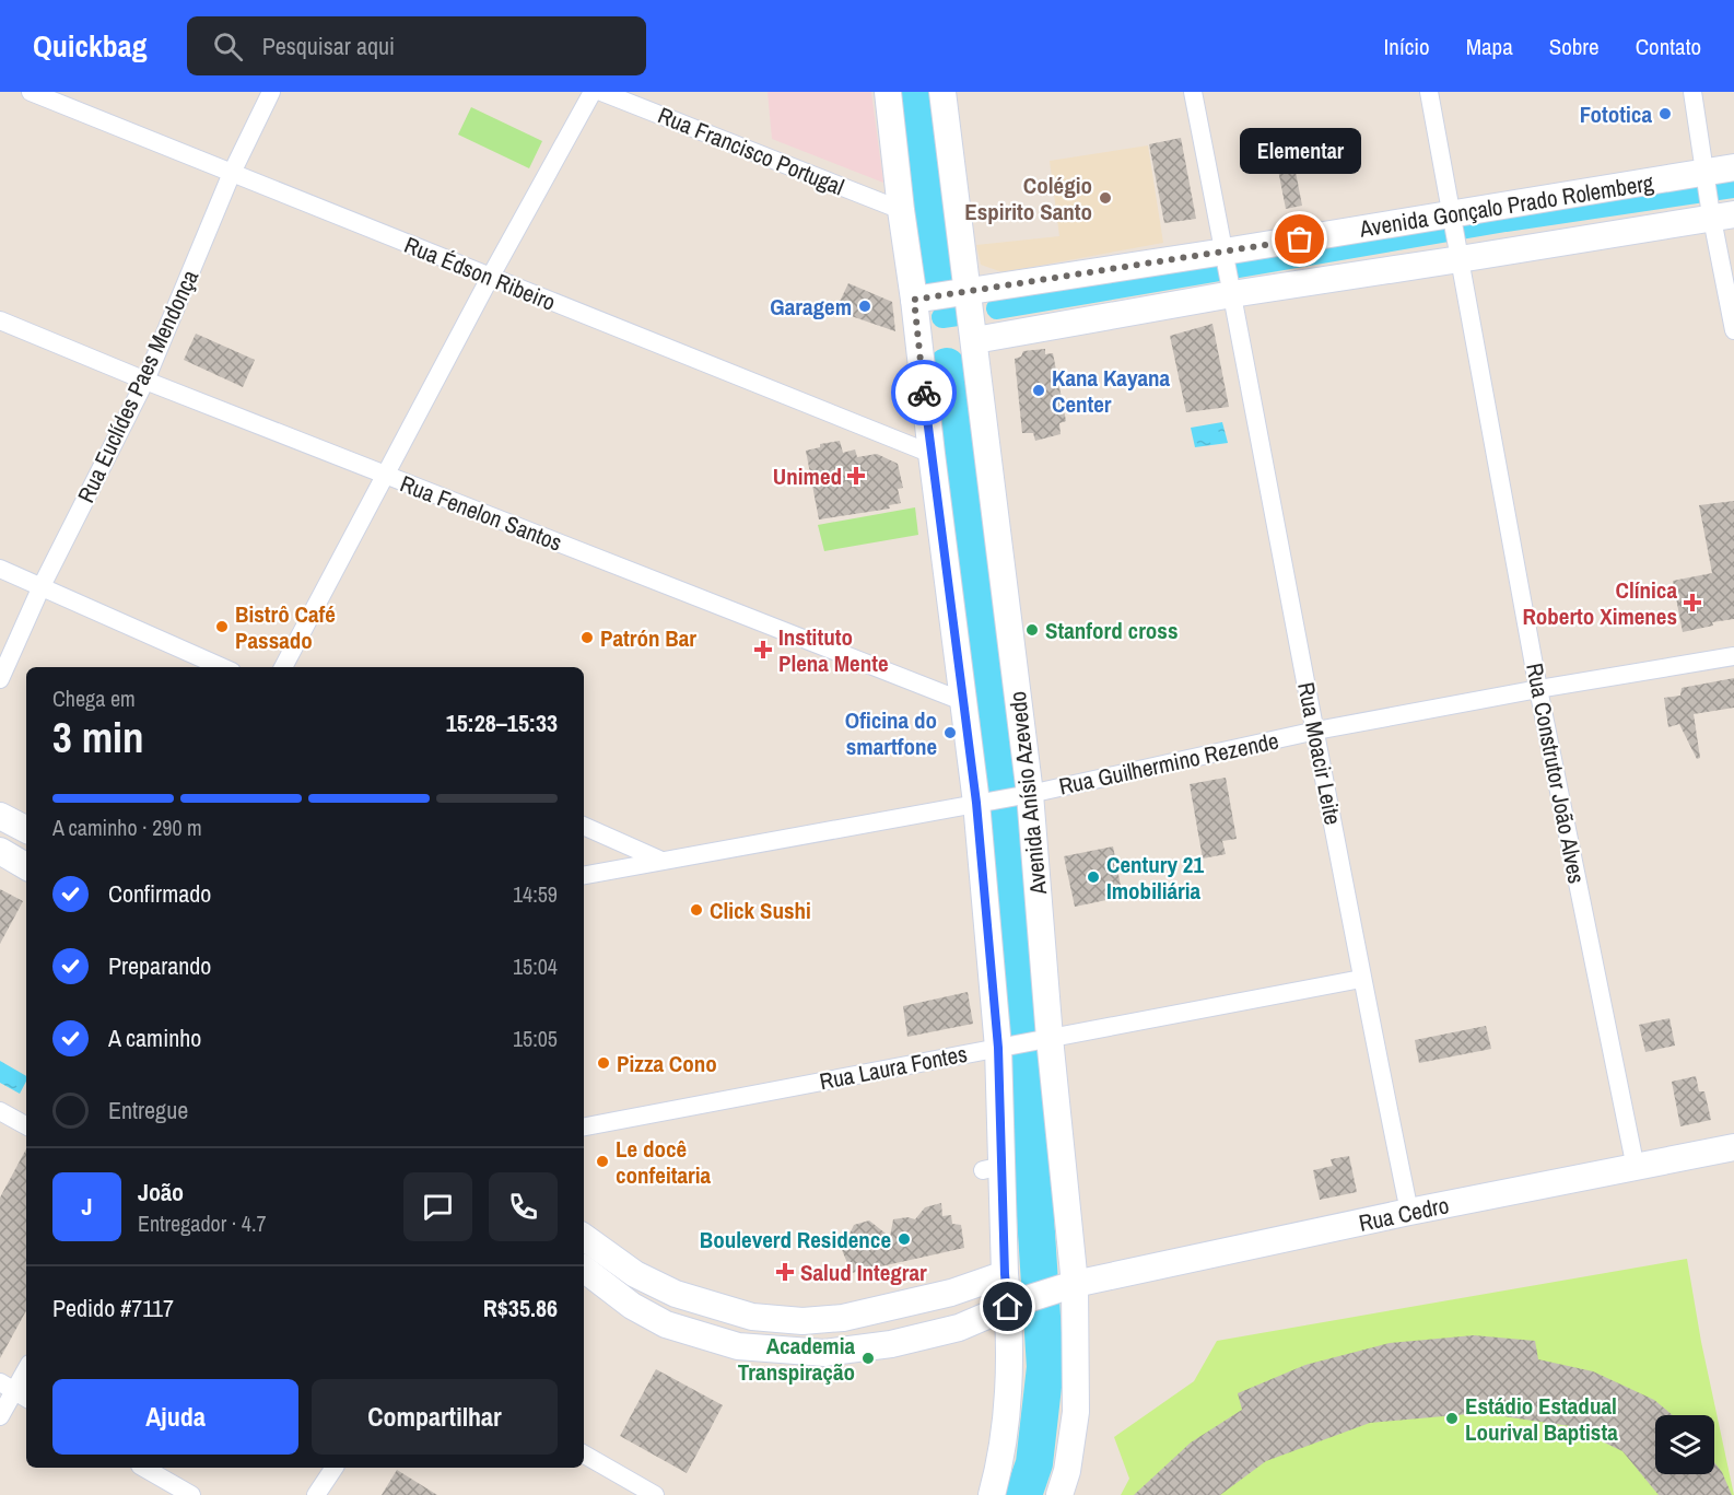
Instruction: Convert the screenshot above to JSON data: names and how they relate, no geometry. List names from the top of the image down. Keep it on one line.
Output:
{"streets":{"street":["Rua Francisco Portugal","Avenida Gonçalo Prado Rolemberg","Rua Édson Ribeiro","Rua Euclídes Paes Mendonça","Rua Fenelon Santos","Rua Moacir Leite","Rua Guilhermino Rezende","Rua Construtor João Alves","Avenida Anísio Azevedo","Rua Laura Fontes","Rua Cedro"]},"crossings":[["Avenida Gonçalo Prado Rolemberg","Rua Moacir Leite"],["Avenida Gonçalo Prado Rolemberg","Rua Construtor João Alves"],["Avenida Gonçalo Prado Rolemberg","Avenida Anísio Azevedo"],["Rua Édson Ribeiro","Rua Euclídes Paes Mendonça"],["Rua Euclídes Paes Mendonça","Rua Fenelon Santos"],["Rua Moacir Leite","Rua Guilhermino Rezende"],["Rua Moacir Leite","Rua Laura Fontes"],["Rua Moacir Leite","Rua Cedro"],["Rua Guilhermino Rezende","Rua Construtor João Alves"],["Rua Guilhermino Rezende","Avenida Anísio Azevedo"],["Rua Construtor João Alves","Rua Cedro"],["Avenida Anísio Azevedo","Rua Laura Fontes"],["Avenida Anísio Azevedo","Rua Cedro"]],"places":{"other":["Fototica","Colégio Espirito Santo","Elementar","Garagem","Kana Kayana Center","Bistrô Café Passado","Stanford cross","Patrón Bar","Oficina do smartfone","Century 21 Imobiliária","Click Sushi","Pizza Cono","Le docê confeitaria","Bouleverd Residence","Academia Transpiração","Estádio Estadual Lourival Baptista"],"health":["Unimed","Clínica Roberto Ximenes","Instituto Plena Mente","Salud Integrar"]},"page":{"header":"Quickbag","search":"Pesquisar aqui","nav":["Início","Mapa","Sobre","Contato"],"bubble":"Elementar","heading":["3 min","Chega em","15:28–15:33"],"panel":["João","Entregador · 4.7","Pedido #7117","R$35.86"],"bar":"A caminho · 290 m","list":[["Confirmado","14:59"],["Preparando","15:04"],["A caminho","15:05"],"Entregue"],"round":"J","buttons":["Ajuda","Compartilhar"]}}
